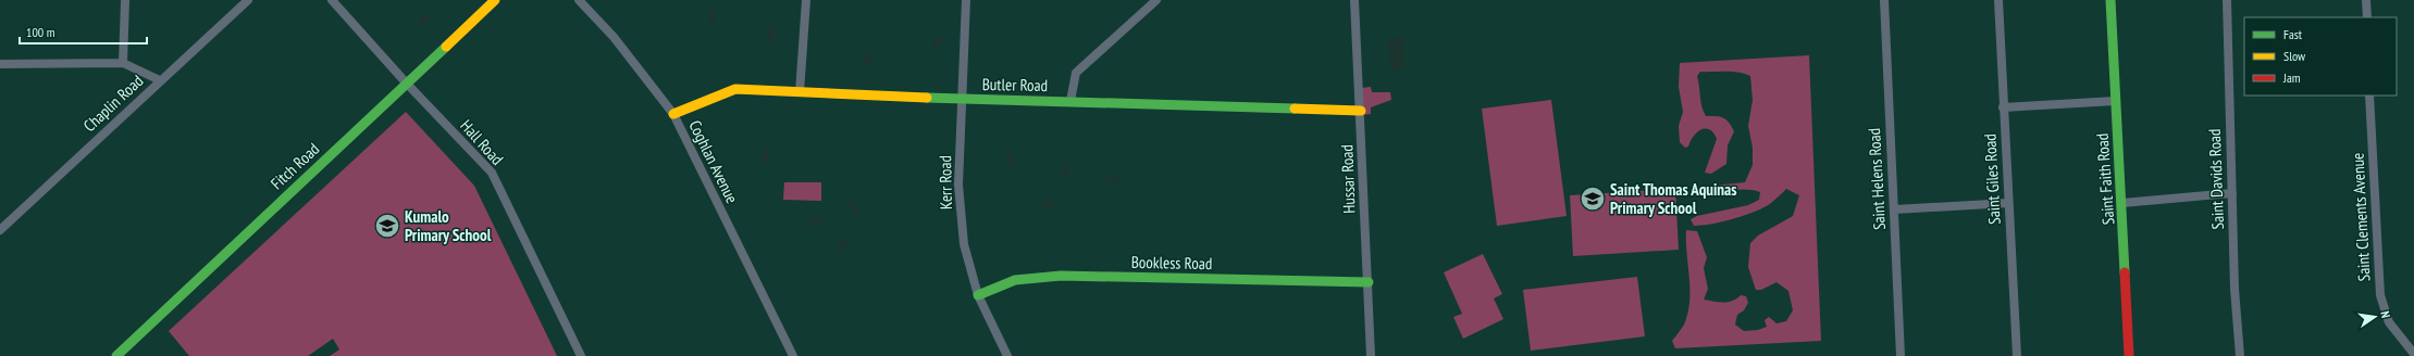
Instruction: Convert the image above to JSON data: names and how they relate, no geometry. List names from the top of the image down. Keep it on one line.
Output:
{"streets":{"street":["Butler Road","Chaplin Road","Hall Road","Coghlan Avenue","Fitch Road","Hussar Road","Saint Helens Road","Saint Giles Road","Saint Faith Road","Saint Davids Road","Kerr Road","Saint Clements Avenue","Bookless Road"]},"crossings":[["Butler Road","Coghlan Avenue"],["Butler Road","Hussar Road"],["Butler Road","Kerr Road"],["Hall Road","Fitch Road"],["Hussar Road","Bookless Road"],["Kerr Road","Bookless Road"]],"places":{"school or university":["Saint Thomas Aquinas Primary School","Kumalo Primary School"]},"legend":["Fast","Slow","Jam"],"scale_bar":"100 m","north":"right"}
